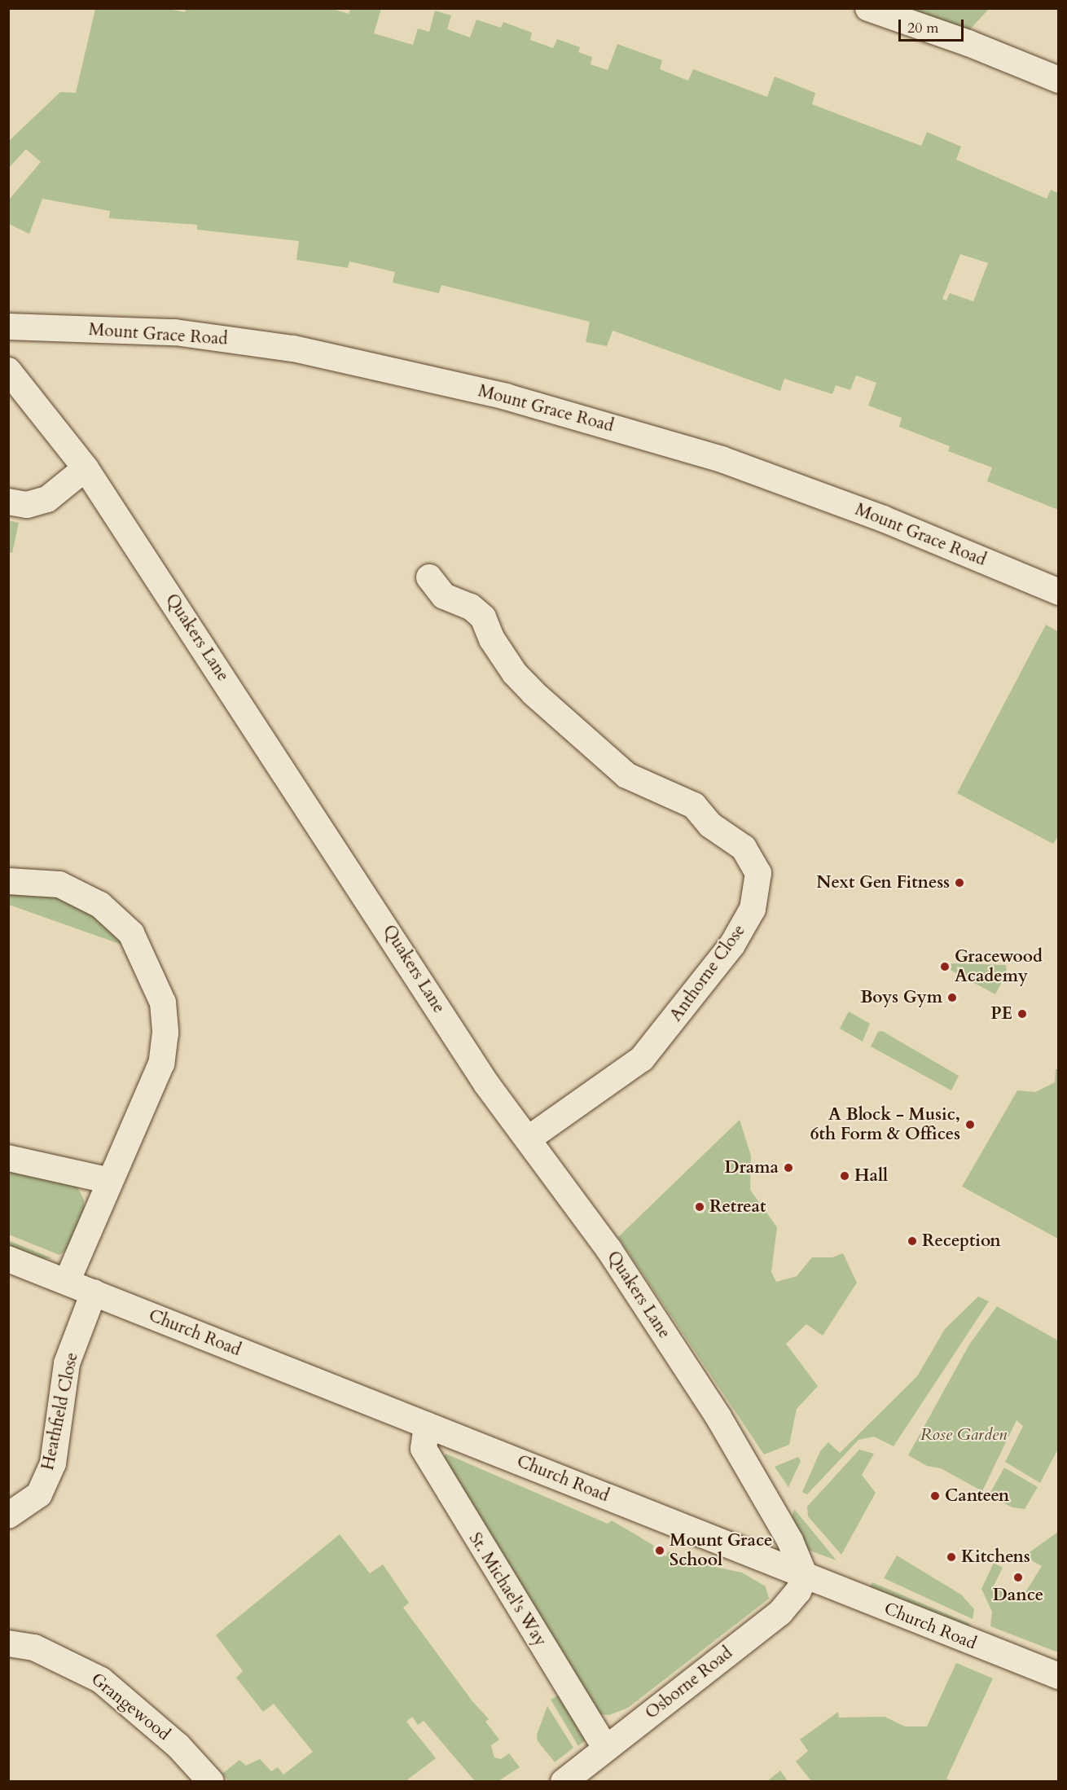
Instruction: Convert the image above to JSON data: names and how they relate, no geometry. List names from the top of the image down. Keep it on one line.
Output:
{"streets":{"street":["Mount Grace Road","Quakers Lane","Anthorne Close","Church Road","Heathfield Close","St. Michael's Way","Osborne Road","Grangewood"]},"crossings":[["Quakers Lane","Anthorne Close"],["Quakers Lane","Church Road"],["Quakers Lane","Osborne Road"],["Church Road","Heathfield Close"],["Church Road","St. Michael's Way"],["Church Road","Osborne Road"],["St. Michael's Way","Osborne Road"]],"parks":["Rose Garden"],"places":["Next Gen Fitness","Gracewood Academy","Boys Gym","PE","A Block - Music, 6th Form & Offices","Drama","Hall","Retreat","Reception","Canteen","Mount Grace School","Kitchens","Dance"],"scale_bar":"20 m"}
